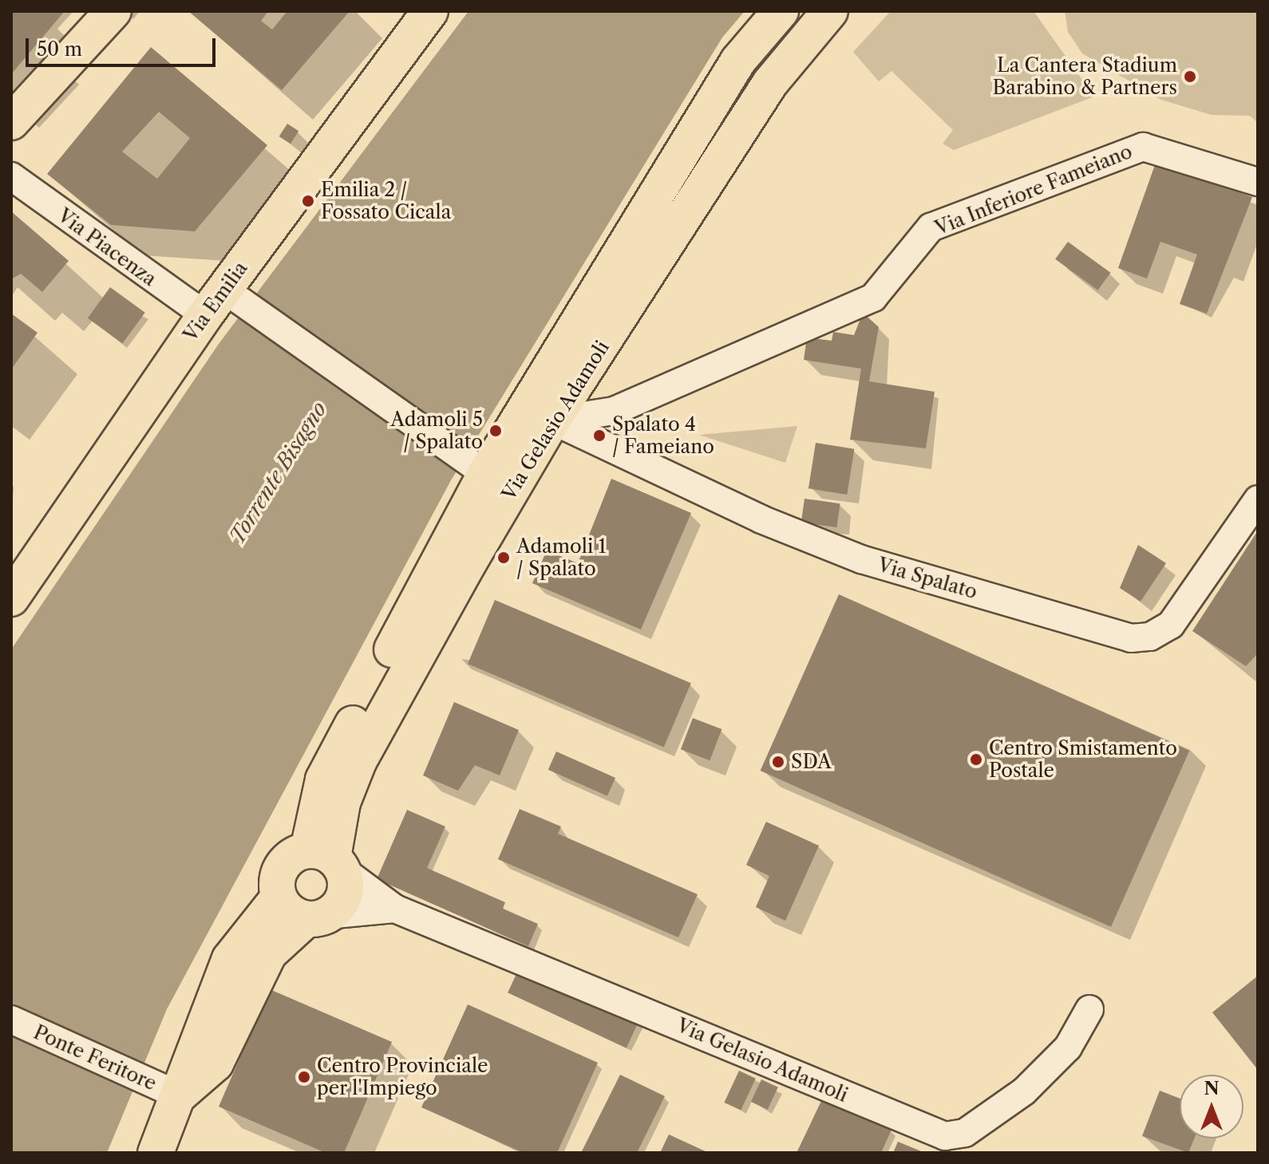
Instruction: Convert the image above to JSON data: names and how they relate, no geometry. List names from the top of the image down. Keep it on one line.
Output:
{"streets":{"main road":["Via Emilia","Via Gelasio Adamoli"],"street":["Via Inferiore Fameiano","Via Piacenza","Via Spalato","Ponte Feritore"]},"crossings":[["Via Inferiore Fameiano","Via Gelasio Adamoli"],["Via Inferiore Fameiano","Via Spalato"],["Via Piacenza","Via Emilia"],["Via Piacenza","Via Gelasio Adamoli"],["Via Gelasio Adamoli","Via Spalato"],["Via Gelasio Adamoli","Ponte Feritore"]],"water":["Torrente Bisagno"],"places":["La Cantera Stadium Barabino & Partners","Emilia 2 / Fossato Cicala","Adamoli 5 / Spalato","Spalato 4 / Fameiano","Adamoli 1 / Spalato","Centro Smistamento Postale","SDA","Centro Provinciale per l'Impiego"],"scale_bar":"50 m","north":"top"}
